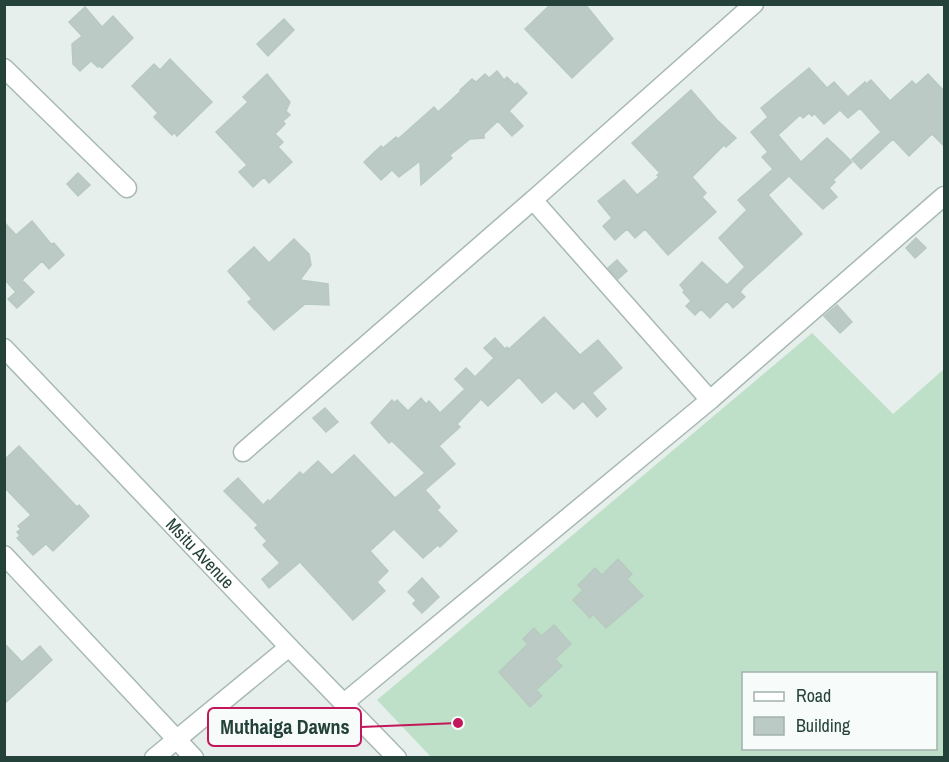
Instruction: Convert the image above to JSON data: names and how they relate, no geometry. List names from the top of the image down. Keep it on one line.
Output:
{"streets":{"street":["Msitu Avenue"]},"places":["Muthaiga Dawns"],"legend":["Road","Building"]}
